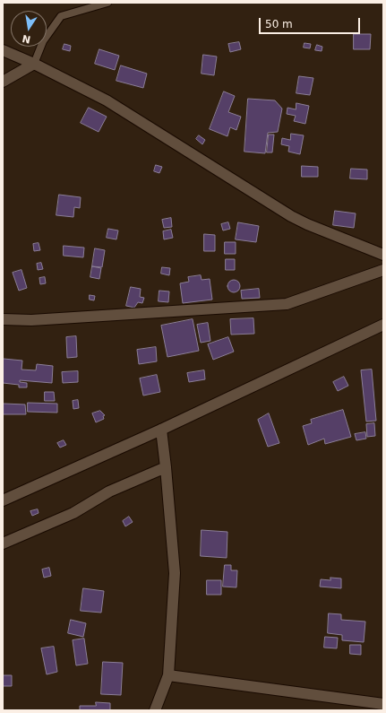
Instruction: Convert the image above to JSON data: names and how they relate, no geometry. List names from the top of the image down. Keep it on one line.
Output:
{"scale_bar":"50 m","north":"bottom"}
